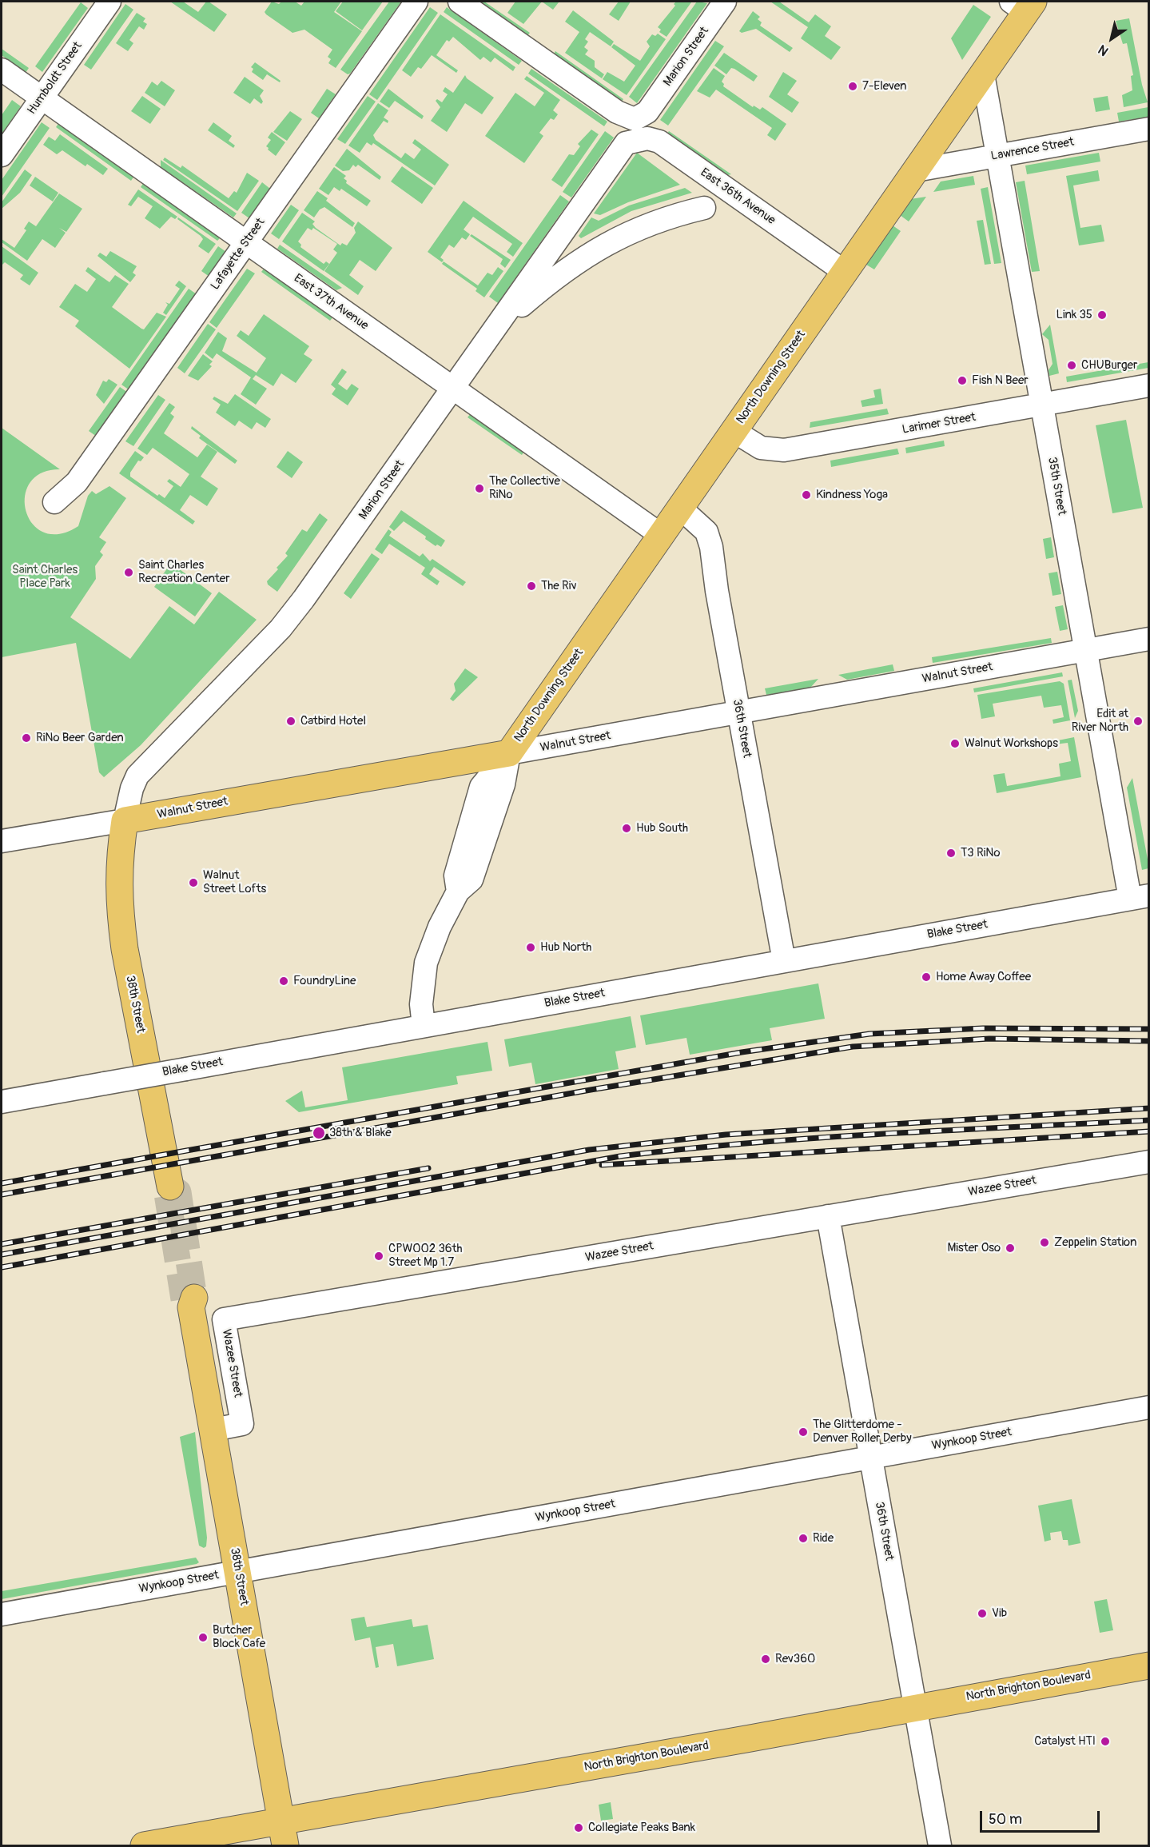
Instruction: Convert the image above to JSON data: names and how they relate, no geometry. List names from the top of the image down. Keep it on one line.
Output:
{"streets":{"main road":["North Downing Street","Walnut Street","38th Street","North Brighton Boulevard"],"street":["Marion Street","Humboldt Street","Lawrence Street","East 36th Avenue","Lafayette Street","East 37th Avenue","Larimer Street","35th Street","36th Street","Blake Street","Wazee Street","Wynkoop Street"]},"crossings":[["Marion Street","East 36th Avenue"],["Marion Street","East 37th Avenue"],["Marion Street","Walnut Street"],["Marion Street","38th Street"],["Humboldt Street","East 37th Avenue"],["Lawrence Street","North Downing Street"],["Lawrence Street","35th Street"],["East 36th Avenue","North Downing Street"],["Lafayette Street","East 37th Avenue"],["East 37th Avenue","North Downing Street"],["North Downing Street","Larimer Street"],["North Downing Street","35th Street"],["North Downing Street","Walnut Street"],["North Downing Street","36th Street"],["North Downing Street","Blake Street"],["Larimer Street","35th Street"],["35th Street","Walnut Street"],["35th Street","Blake Street"],["Walnut Street","36th Street"],["Walnut Street","38th Street"],["36th Street","Blake Street"],["36th Street","Wazee Street"],["36th Street","Wynkoop Street"],["36th Street","North Brighton Boulevard"],["38th Street","Wazee Street"],["38th Street","Wynkoop Street"],["38th Street","North Brighton Boulevard"]],"parks":["Saint Charles Place Park"],"places":["7-Eleven","Link 35","CHUBurger","Fish N Beer","The Collective RiNo","Kindness Yoga","Saint Charles Recreation Center","The Riv","Catbird Hotel","Edit at River North","RiNo Beer Garden","Walnut Workshops","Hub South","T3 RiNo","Walnut Street Lofts","Hub North","Home Away Coffee","FoundryLine","38th & Blake","Zeppelin Station","Mister Oso","CPW002 36th Street Mp 1.7","The Glitterdome - Denver Roller Derby","Ride","Vib","Butcher Block Cafe","Rev360","Catalyst HTI","Collegiate Peaks Bank"],"scale_bar":"50 m","north":"bottom left"}
